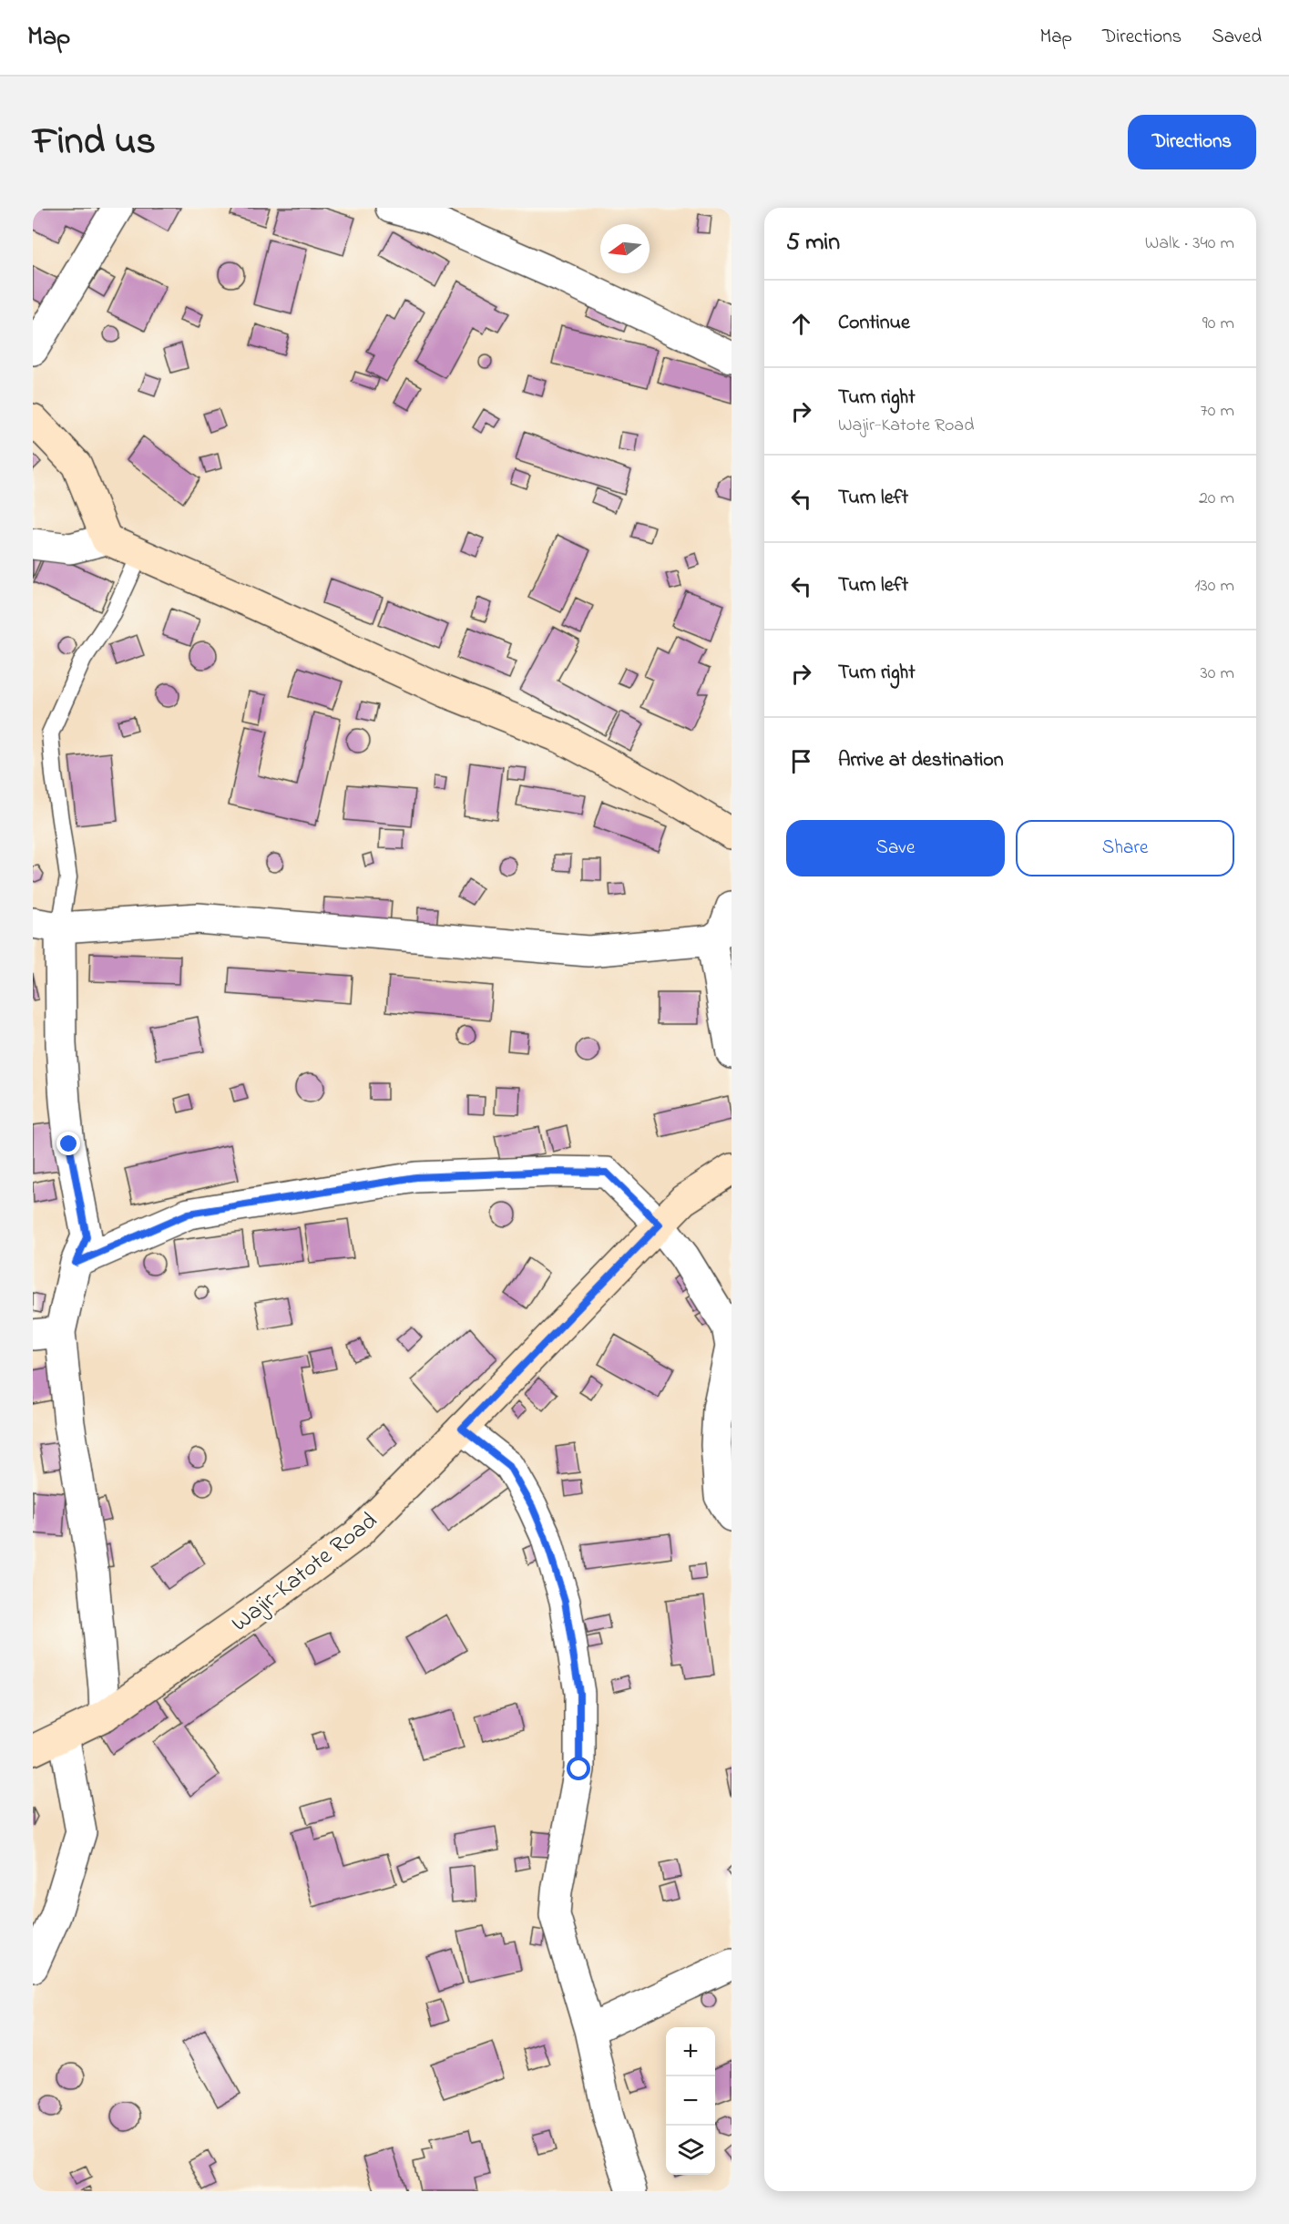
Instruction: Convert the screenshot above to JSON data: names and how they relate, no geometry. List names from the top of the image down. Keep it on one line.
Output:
{"streets":{"street":["Wajir-Katote Road"]},"north":"left","page":{"header":"Map","nav":["Map","Directions","Saved"],"title":"Find us","buttons":["Directions",["Save","Share"]],"heading":["5 min","Walk · 340 m"],"list":[["Continue","90 m"],["Turn right","Wajir-Katote Road","70 m"],["Turn left","20 m"],["Turn left","130 m"],["Turn right","30 m"],"Arrive at destination"],"map_buttons":["+","−"]}}
